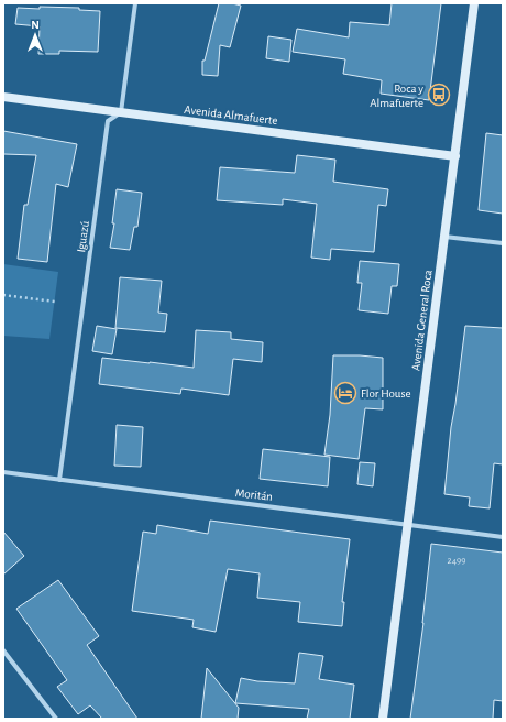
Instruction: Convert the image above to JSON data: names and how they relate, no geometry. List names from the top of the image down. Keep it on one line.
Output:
{"streets":{"main road":["Avenida Almafuerte","Avenida General Roca"],"street":["Iguazú","Moritán"]},"crossings":[["Avenida Almafuerte","Iguazú"],["Avenida Almafuerte","Avenida General Roca"],["Iguazú","Moritán"],["Avenida General Roca","Moritán"]],"places":{"bus stop":["Roca y Almafuerte"],"hotel":["Flor House"]},"house_numbers":["2499"],"north":"top"}
